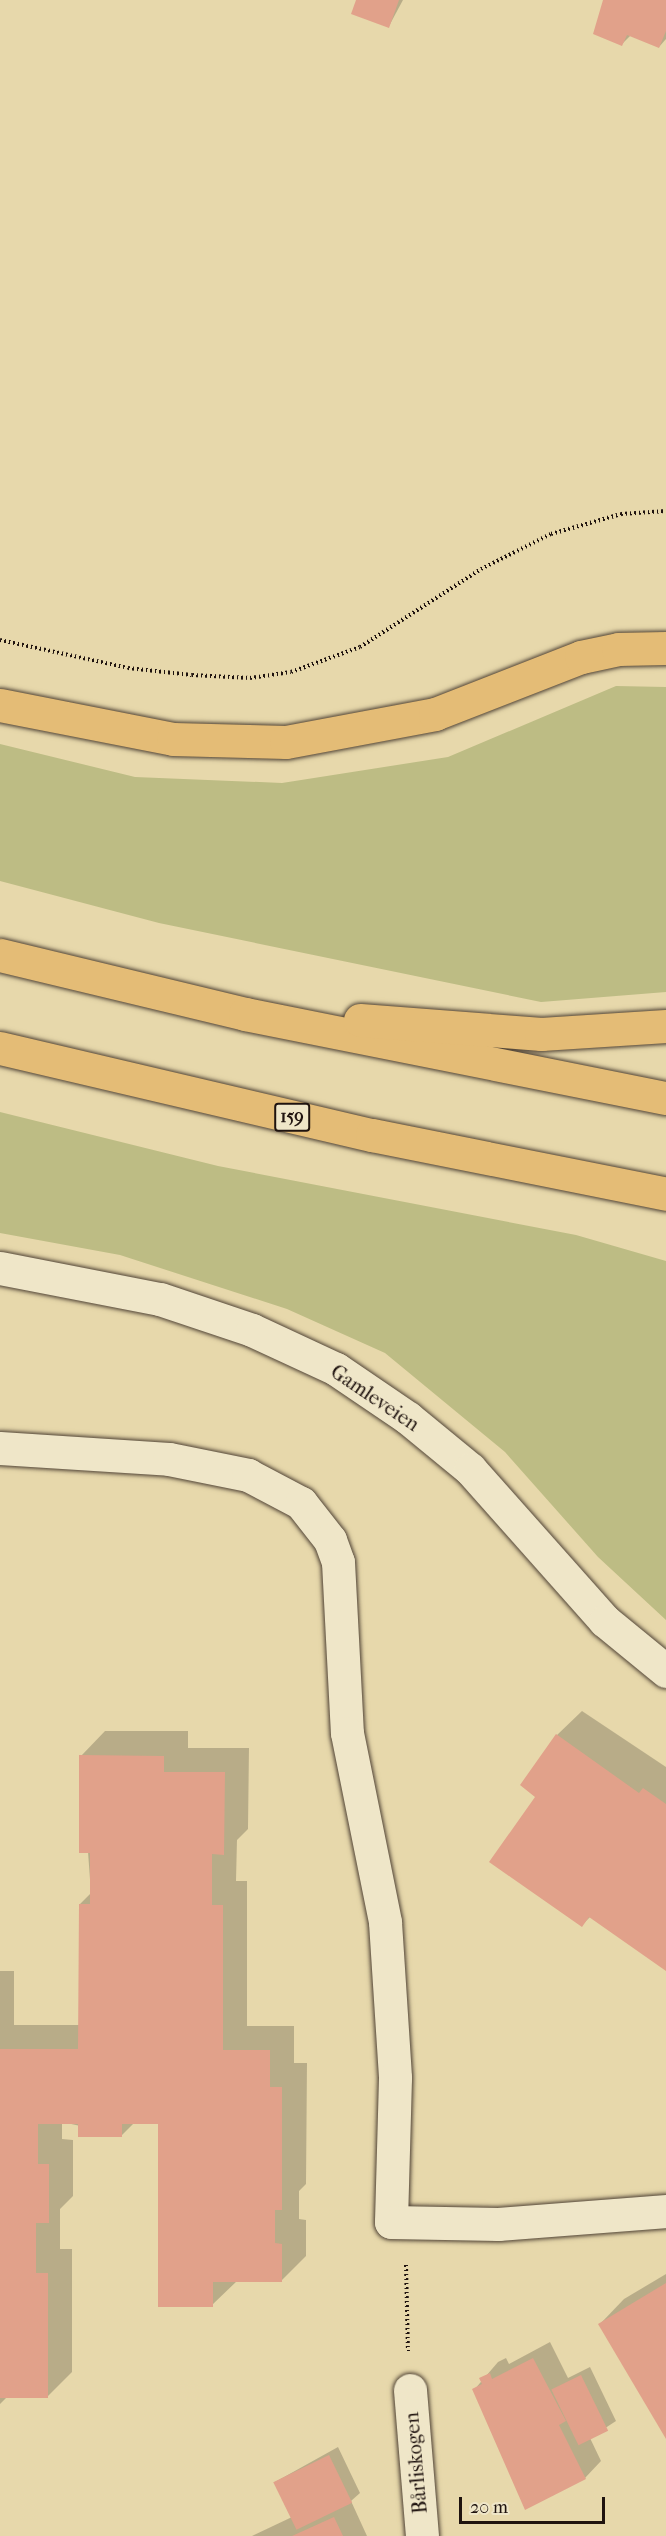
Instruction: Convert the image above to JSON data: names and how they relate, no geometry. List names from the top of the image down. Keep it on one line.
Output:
{"streets":{"highway":["159"],"street":["Gamleveien","Bårliskogen"]},"scale_bar":"20 m"}
